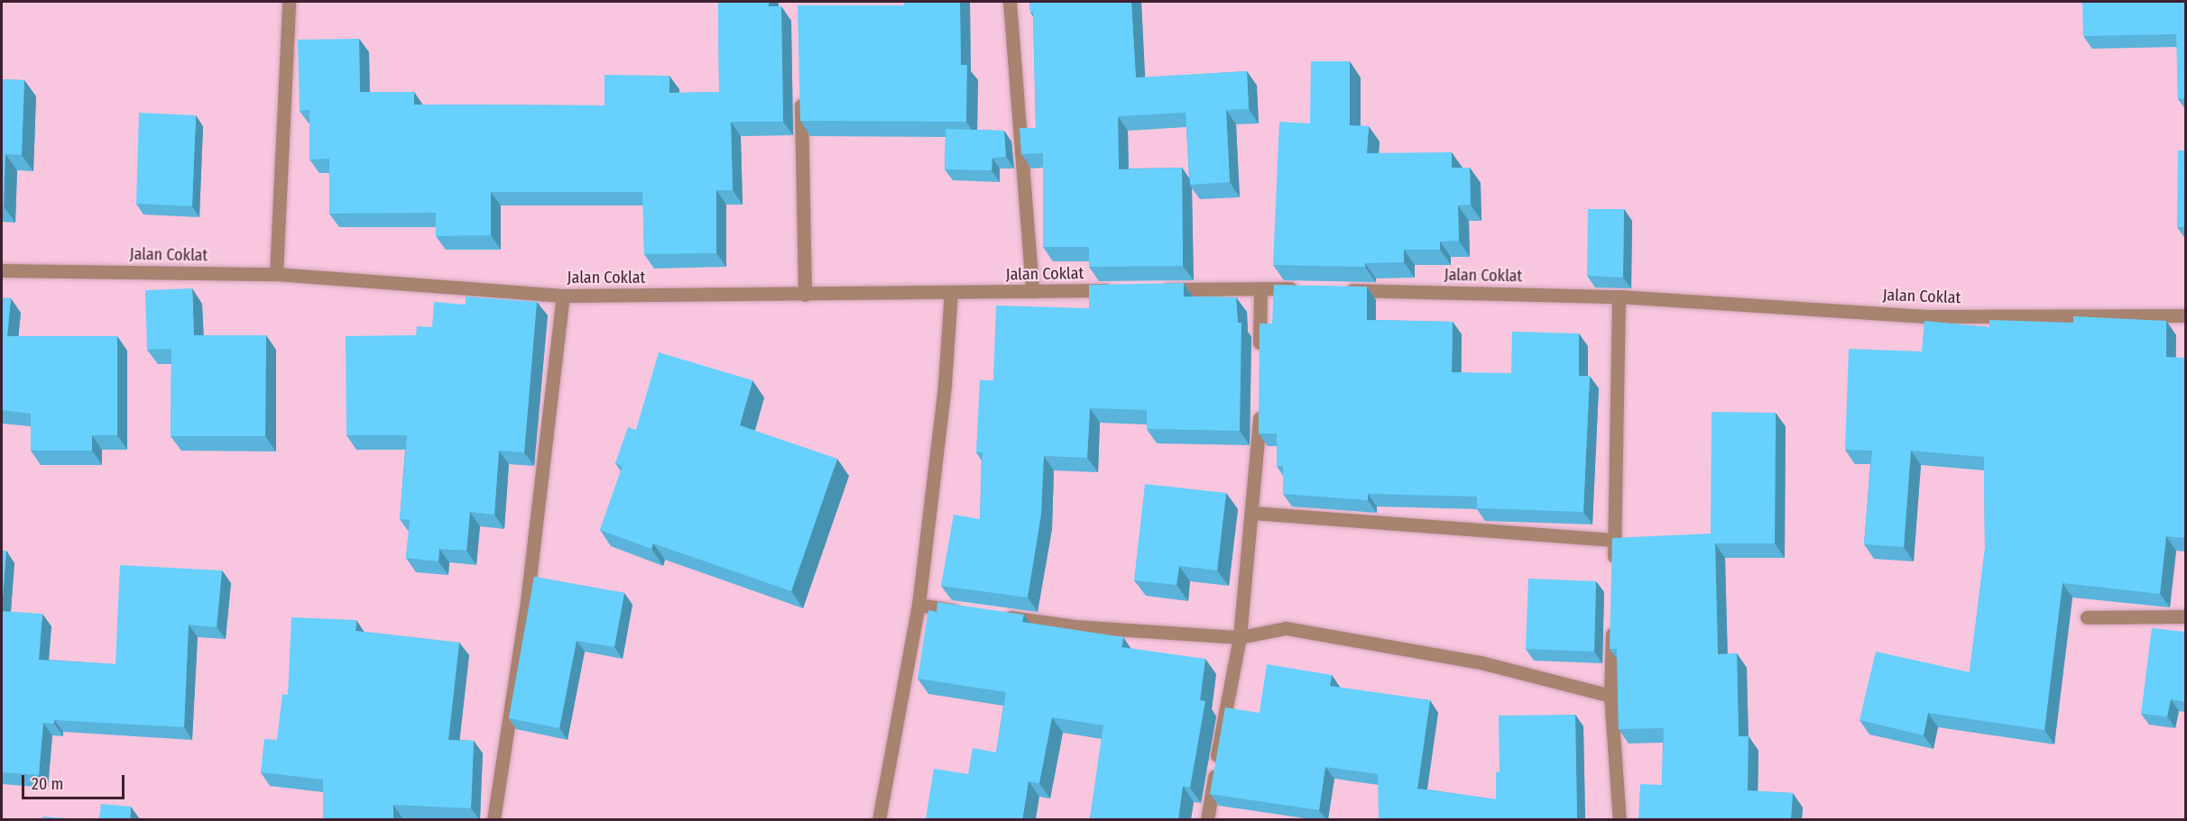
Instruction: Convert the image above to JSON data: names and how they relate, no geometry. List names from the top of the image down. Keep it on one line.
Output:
{"streets":{"street":["Jalan Coklat"]},"scale_bar":"20 m"}
